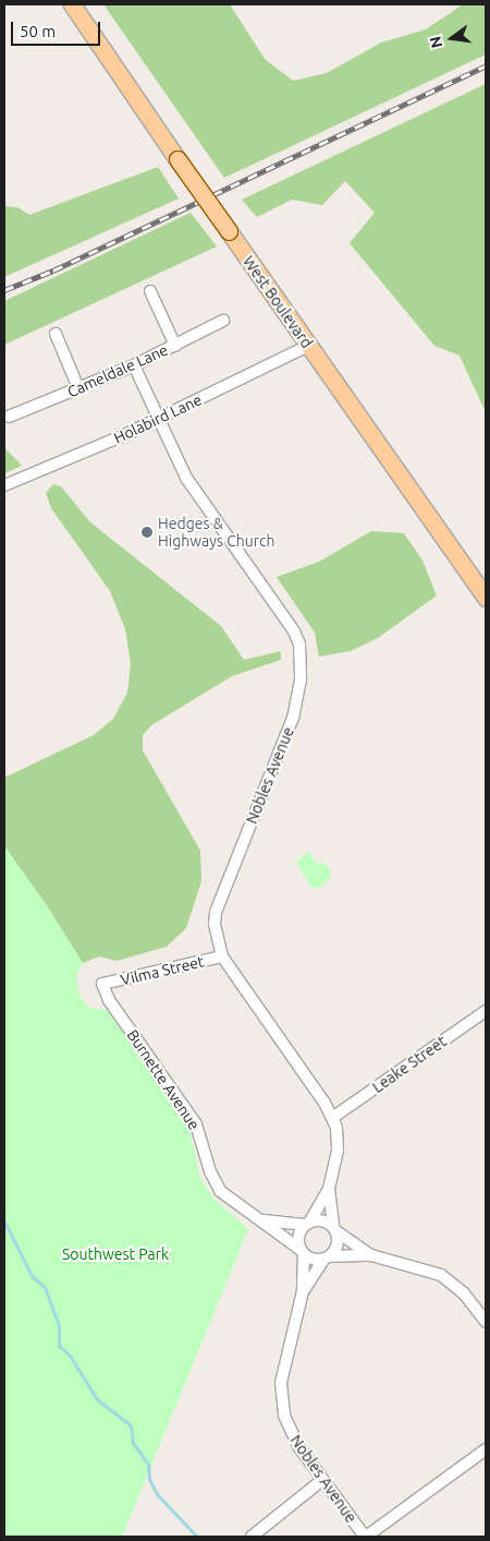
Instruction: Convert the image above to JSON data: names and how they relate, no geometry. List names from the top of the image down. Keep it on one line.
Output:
{"streets":{"main road":["West Boulevard"],"street":["Cameldale Lane","Holabird Lane","Nobles Avenue","Vilma Street","Leake Street","Burnette Avenue"]},"crossings":[["West Boulevard","Holabird Lane"],["Cameldale Lane","Nobles Avenue"],["Holabird Lane","Nobles Avenue"],["Nobles Avenue","Vilma Street"],["Nobles Avenue","Leake Street"],["Nobles Avenue","Burnette Avenue"],["Vilma Street","Burnette Avenue"]],"parks":["Southwest Park"],"places":["Hedges & Highways Church"],"scale_bar":"50 m","north":"left"}
